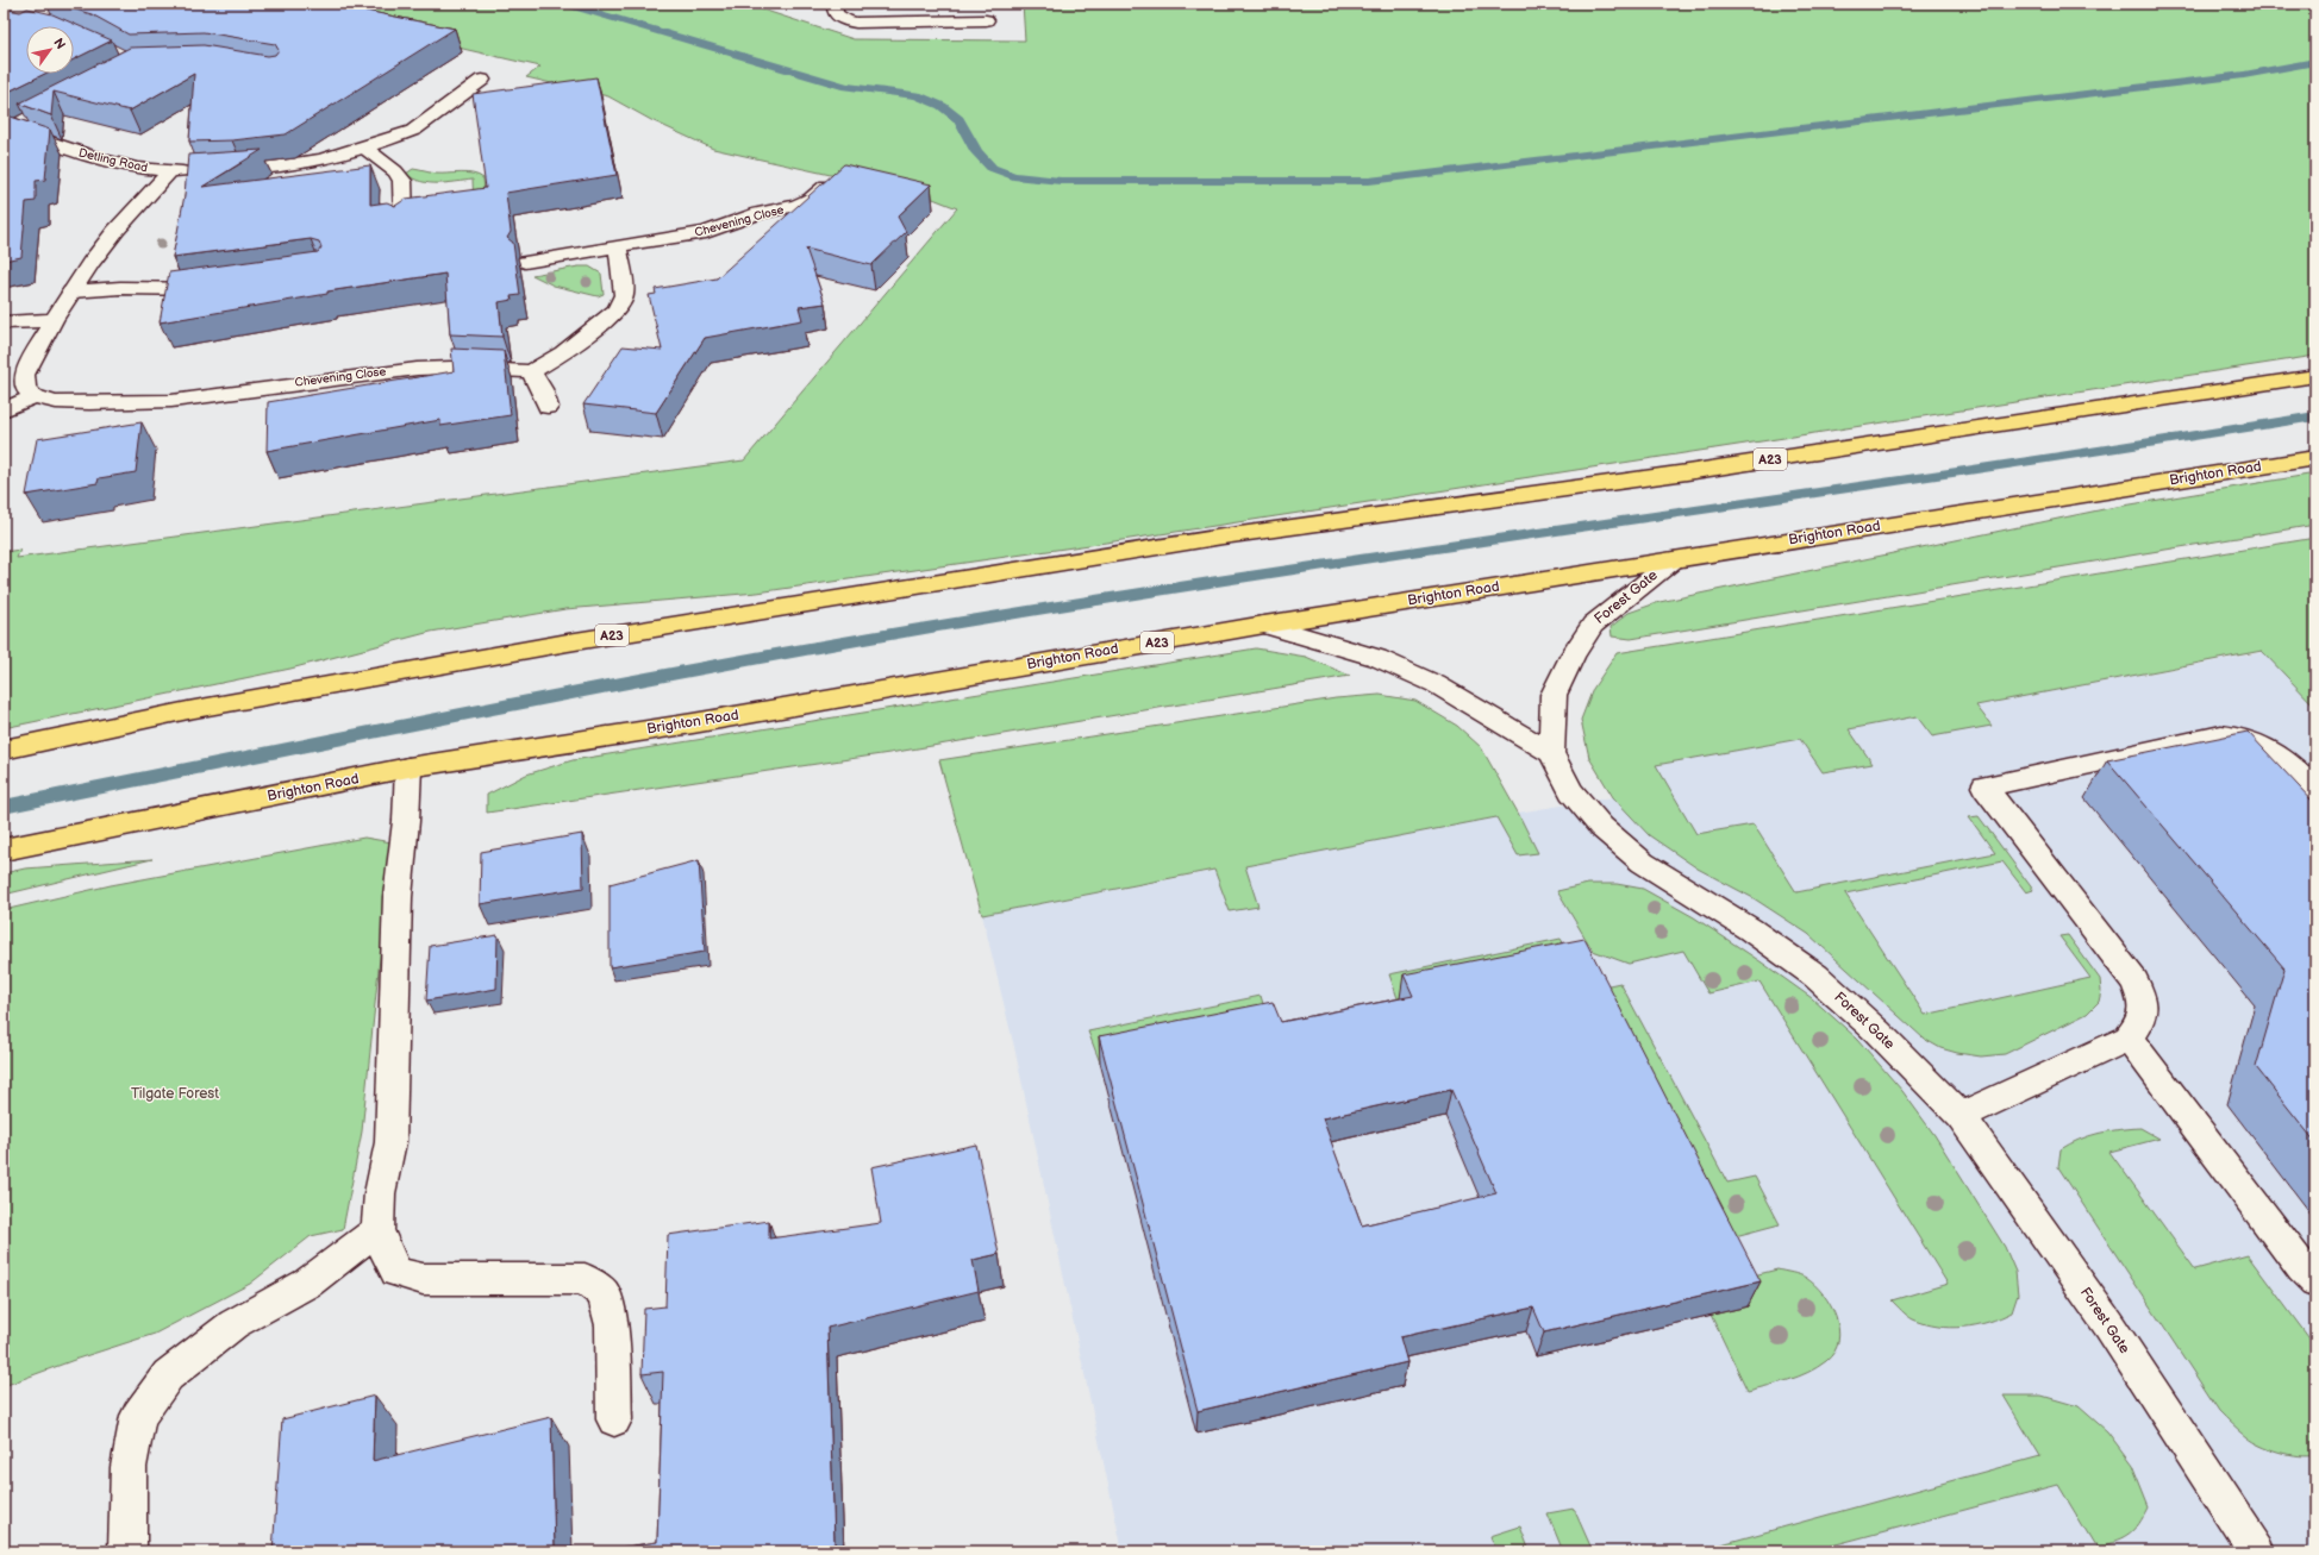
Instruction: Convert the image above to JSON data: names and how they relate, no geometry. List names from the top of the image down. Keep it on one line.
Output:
{"streets":{"main road":["A23","Brighton Road"],"street":["Detling Road","Chevening Close","Forest Gate"]},"crossings":[["Brighton Road","Forest Gate"]],"parks":["Tilgate Forest"],"north":"top right"}
